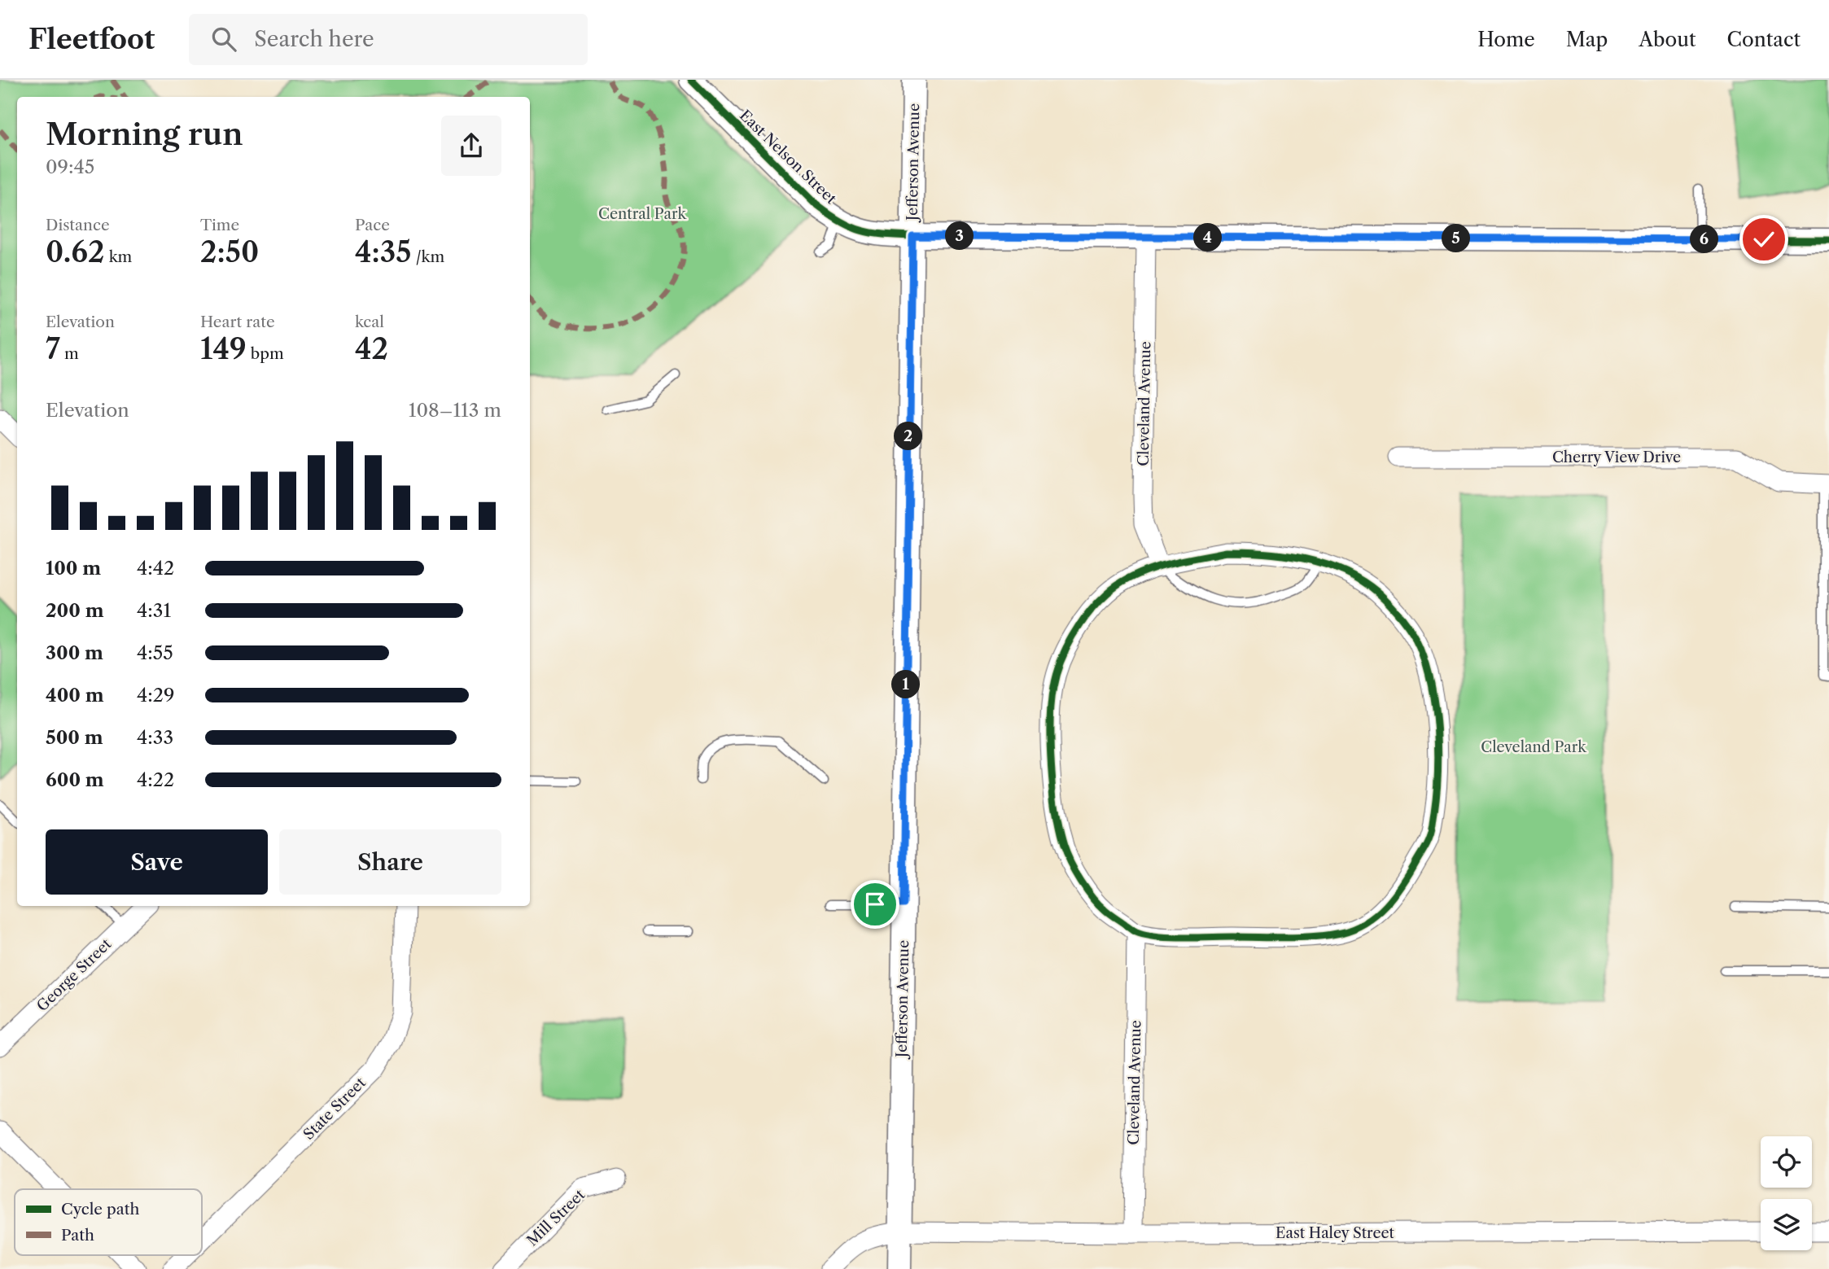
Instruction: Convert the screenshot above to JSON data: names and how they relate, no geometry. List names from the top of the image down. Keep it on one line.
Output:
{"streets":{"street":["East Nelson Street","Jefferson Avenue","Cleveland Avenue","Cherry View Drive","George Street","State Street","Mill Street","East Haley Street"]},"crossings":[["East Nelson Street","Jefferson Avenue"],["East Nelson Street","Cleveland Avenue"],["Jefferson Avenue","East Haley Street"],["Cleveland Avenue","East Haley Street"]],"parks":["Central Park","Cleveland Park"],"legend":["Cycle path","Path"],"page":{"header":"Fleetfoot","search":"Search here","nav":["Home","Map","About","Contact"],"heading":["Morning run","09:45"],"stats":[["Distance","0.62 km"],["Time","2:50"],["Pace","4:35 /km"],["Elevation","7 m"],["Heart rate","149 bpm"],["kcal","42"]],"pins":["3","4","5","6","2","1"],"chart":["Elevation","108–113 m"],"list":[{"name":"100 m","note":"4:42"},{"name":"200 m","note":"4:31"},{"name":"300 m","note":"4:55"},{"name":"400 m","note":"4:29"},{"name":"500 m","note":"4:33"},{"name":"600 m","note":"4:22"}],"buttons":["Save","Share"]}}
